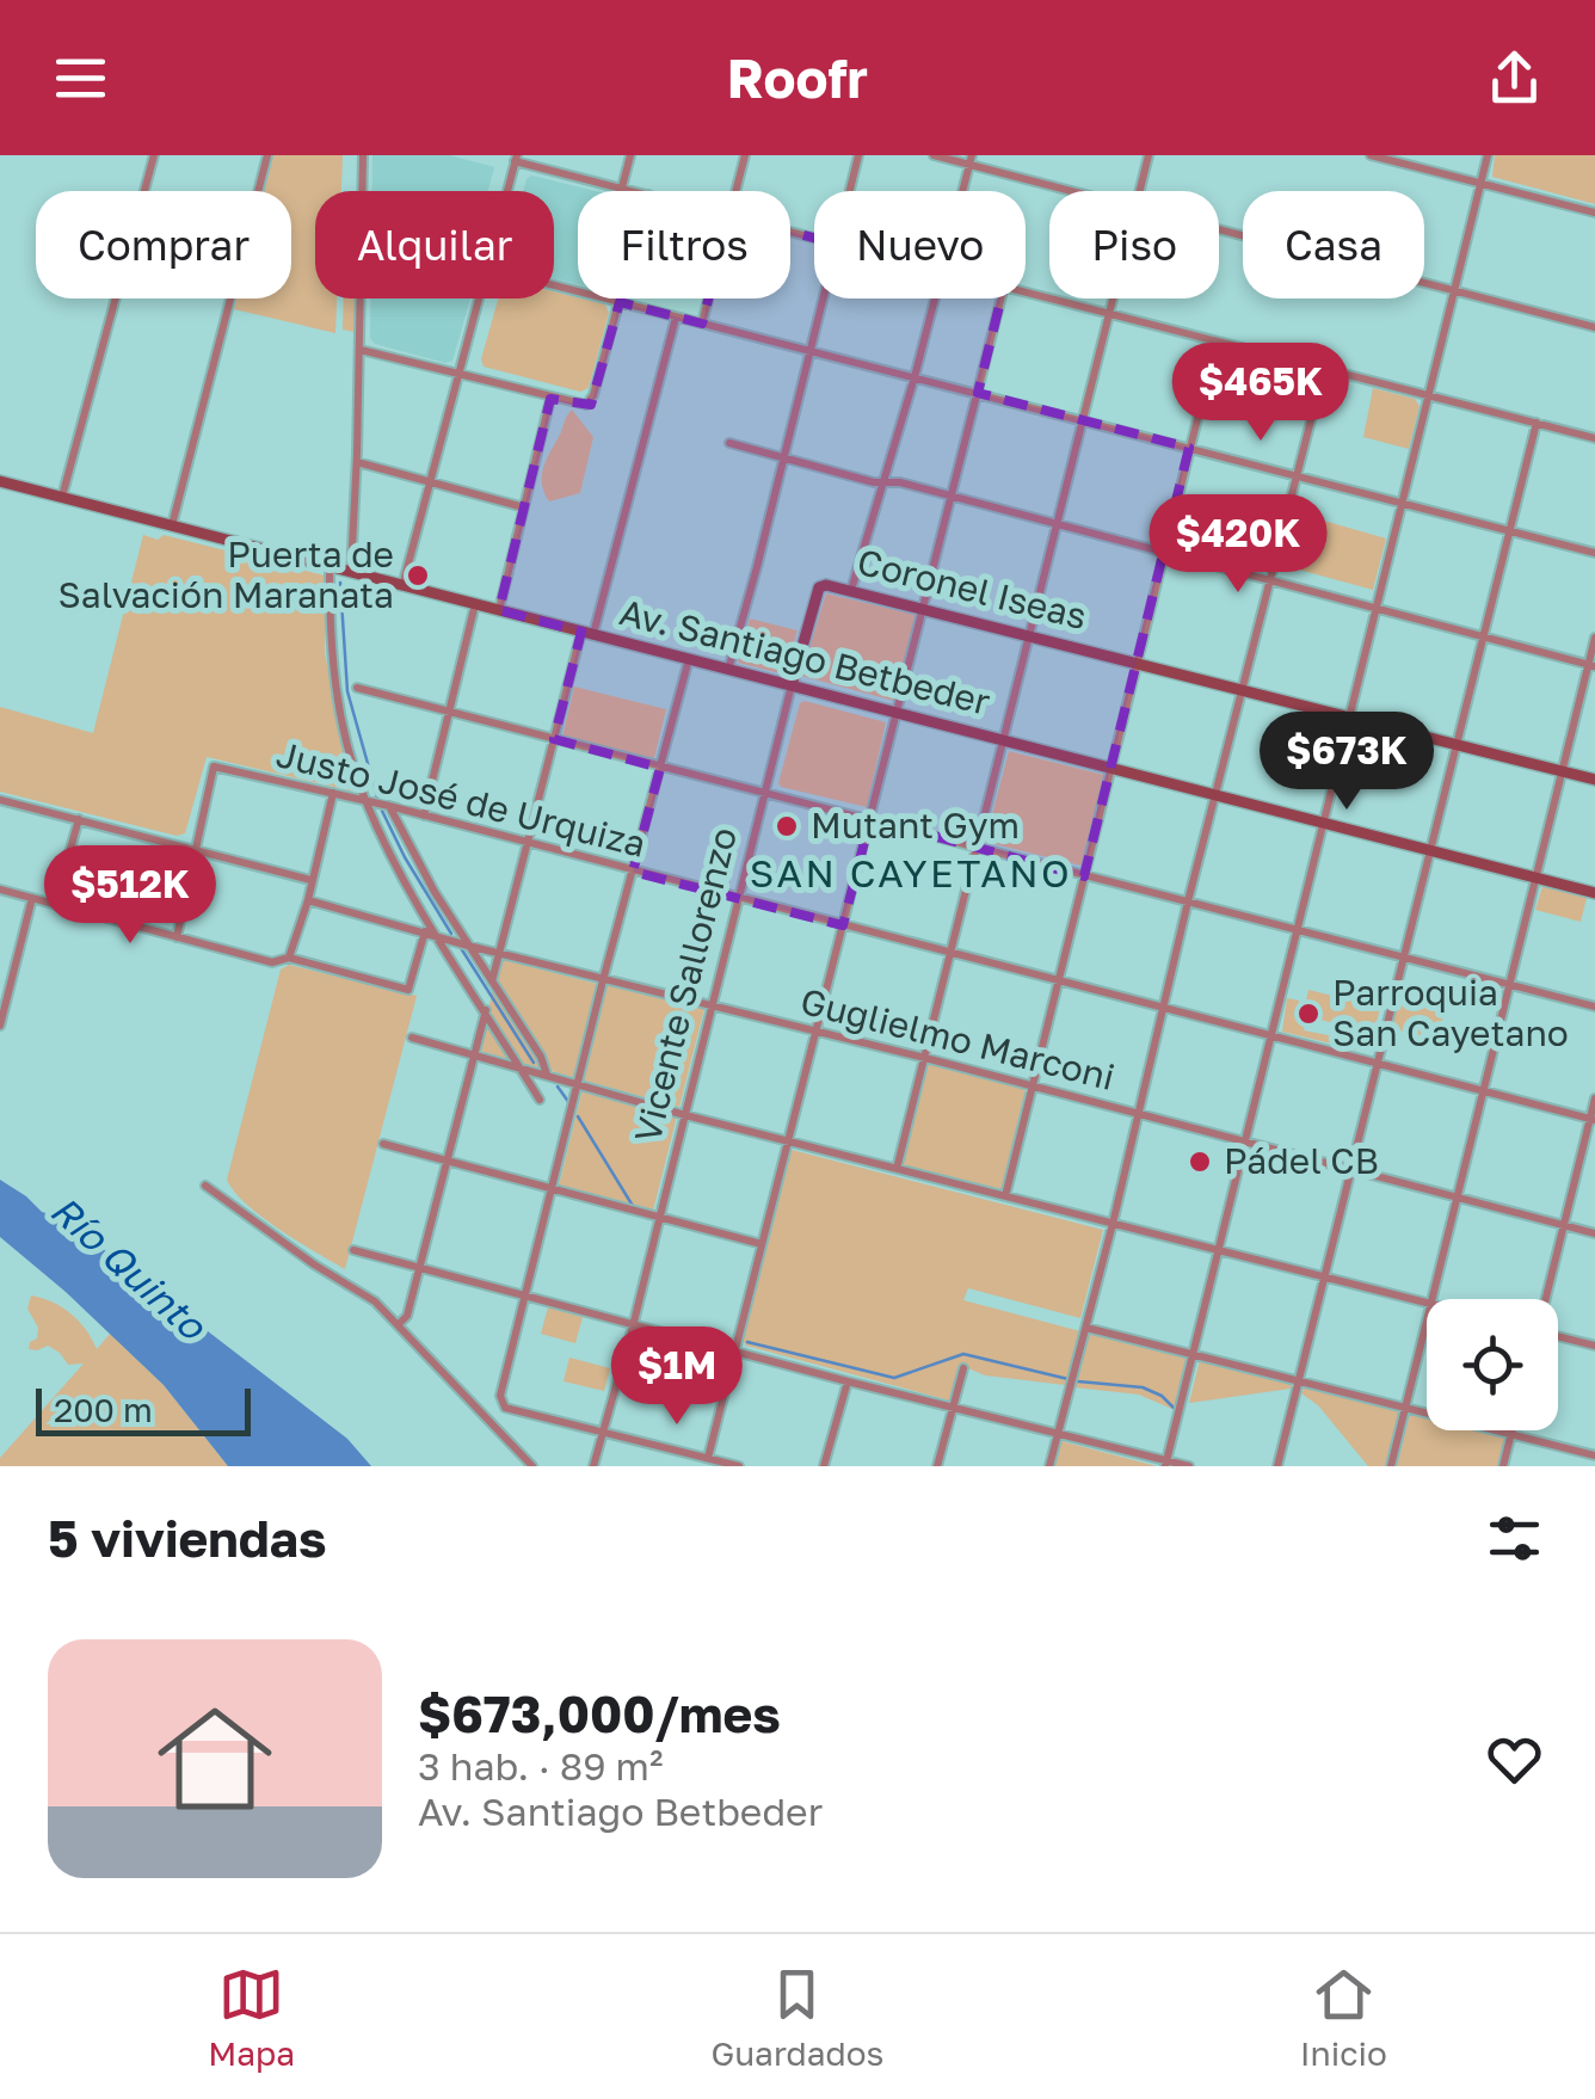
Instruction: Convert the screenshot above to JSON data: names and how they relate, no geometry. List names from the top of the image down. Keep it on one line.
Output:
{"streets":{"main road":["Coronel Iseas","Av. Santiago Betbeder","Vicente Sallorenzo"],"street":["Justo José de Urquiza","Guglielmo Marconi"]},"crossings":[["Coronel Iseas","Vicente Sallorenzo"],["Av. Santiago Betbeder","Vicente Sallorenzo"],["Justo José de Urquiza","Vicente Sallorenzo"],["Vicente Sallorenzo","Guglielmo Marconi"]],"districts":["SAN CAYETANO"],"water":["Río Quinto"],"places":["Puerta de Salvación Maranata","Mutant Gym","Parroquia San Cayetano","Pádel CB"],"scale_bar":"200 m","page":{"header":"Roofr","chip":["Comprar","Alquilar","Filtros","Nuevo","Piso","Casa"],"price":["$465K","$420K","$673K","$512K","$1M"],"scale":"200 m","heading":"5 viviendas","list":[{"name":"$673,000/mes","note":"3 hab. · 89 m² · Av. Santiago Betbeder"}],"tabs":["Mapa","Guardados","Inicio"]}}
